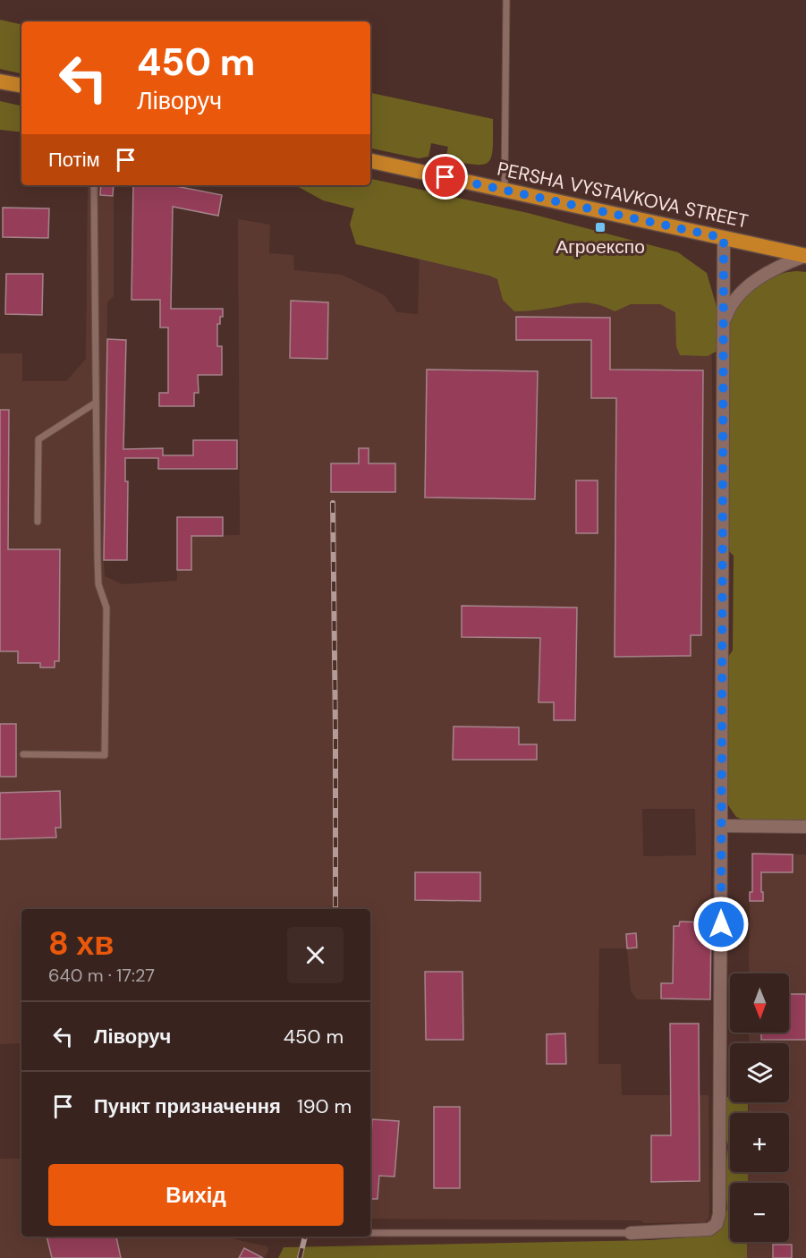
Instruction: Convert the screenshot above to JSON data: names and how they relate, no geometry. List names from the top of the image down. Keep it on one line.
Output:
{"streets":{"main road":["PERSHA VYSTAVKOVA STREET"]},"places":{"transit":["Агроекспо"]},"north":"bottom","page":{"turn":["450 m","Ліворуч"],"then":"Потім","heading":["8 хв","640 m · 17:27"],"map_buttons":["+","−"],"list":[{"name":"Ліворуч","value":"450 m"},{"name":"Пункт призначення","value":"190 m"}],"buttons":"Вихід"}}
